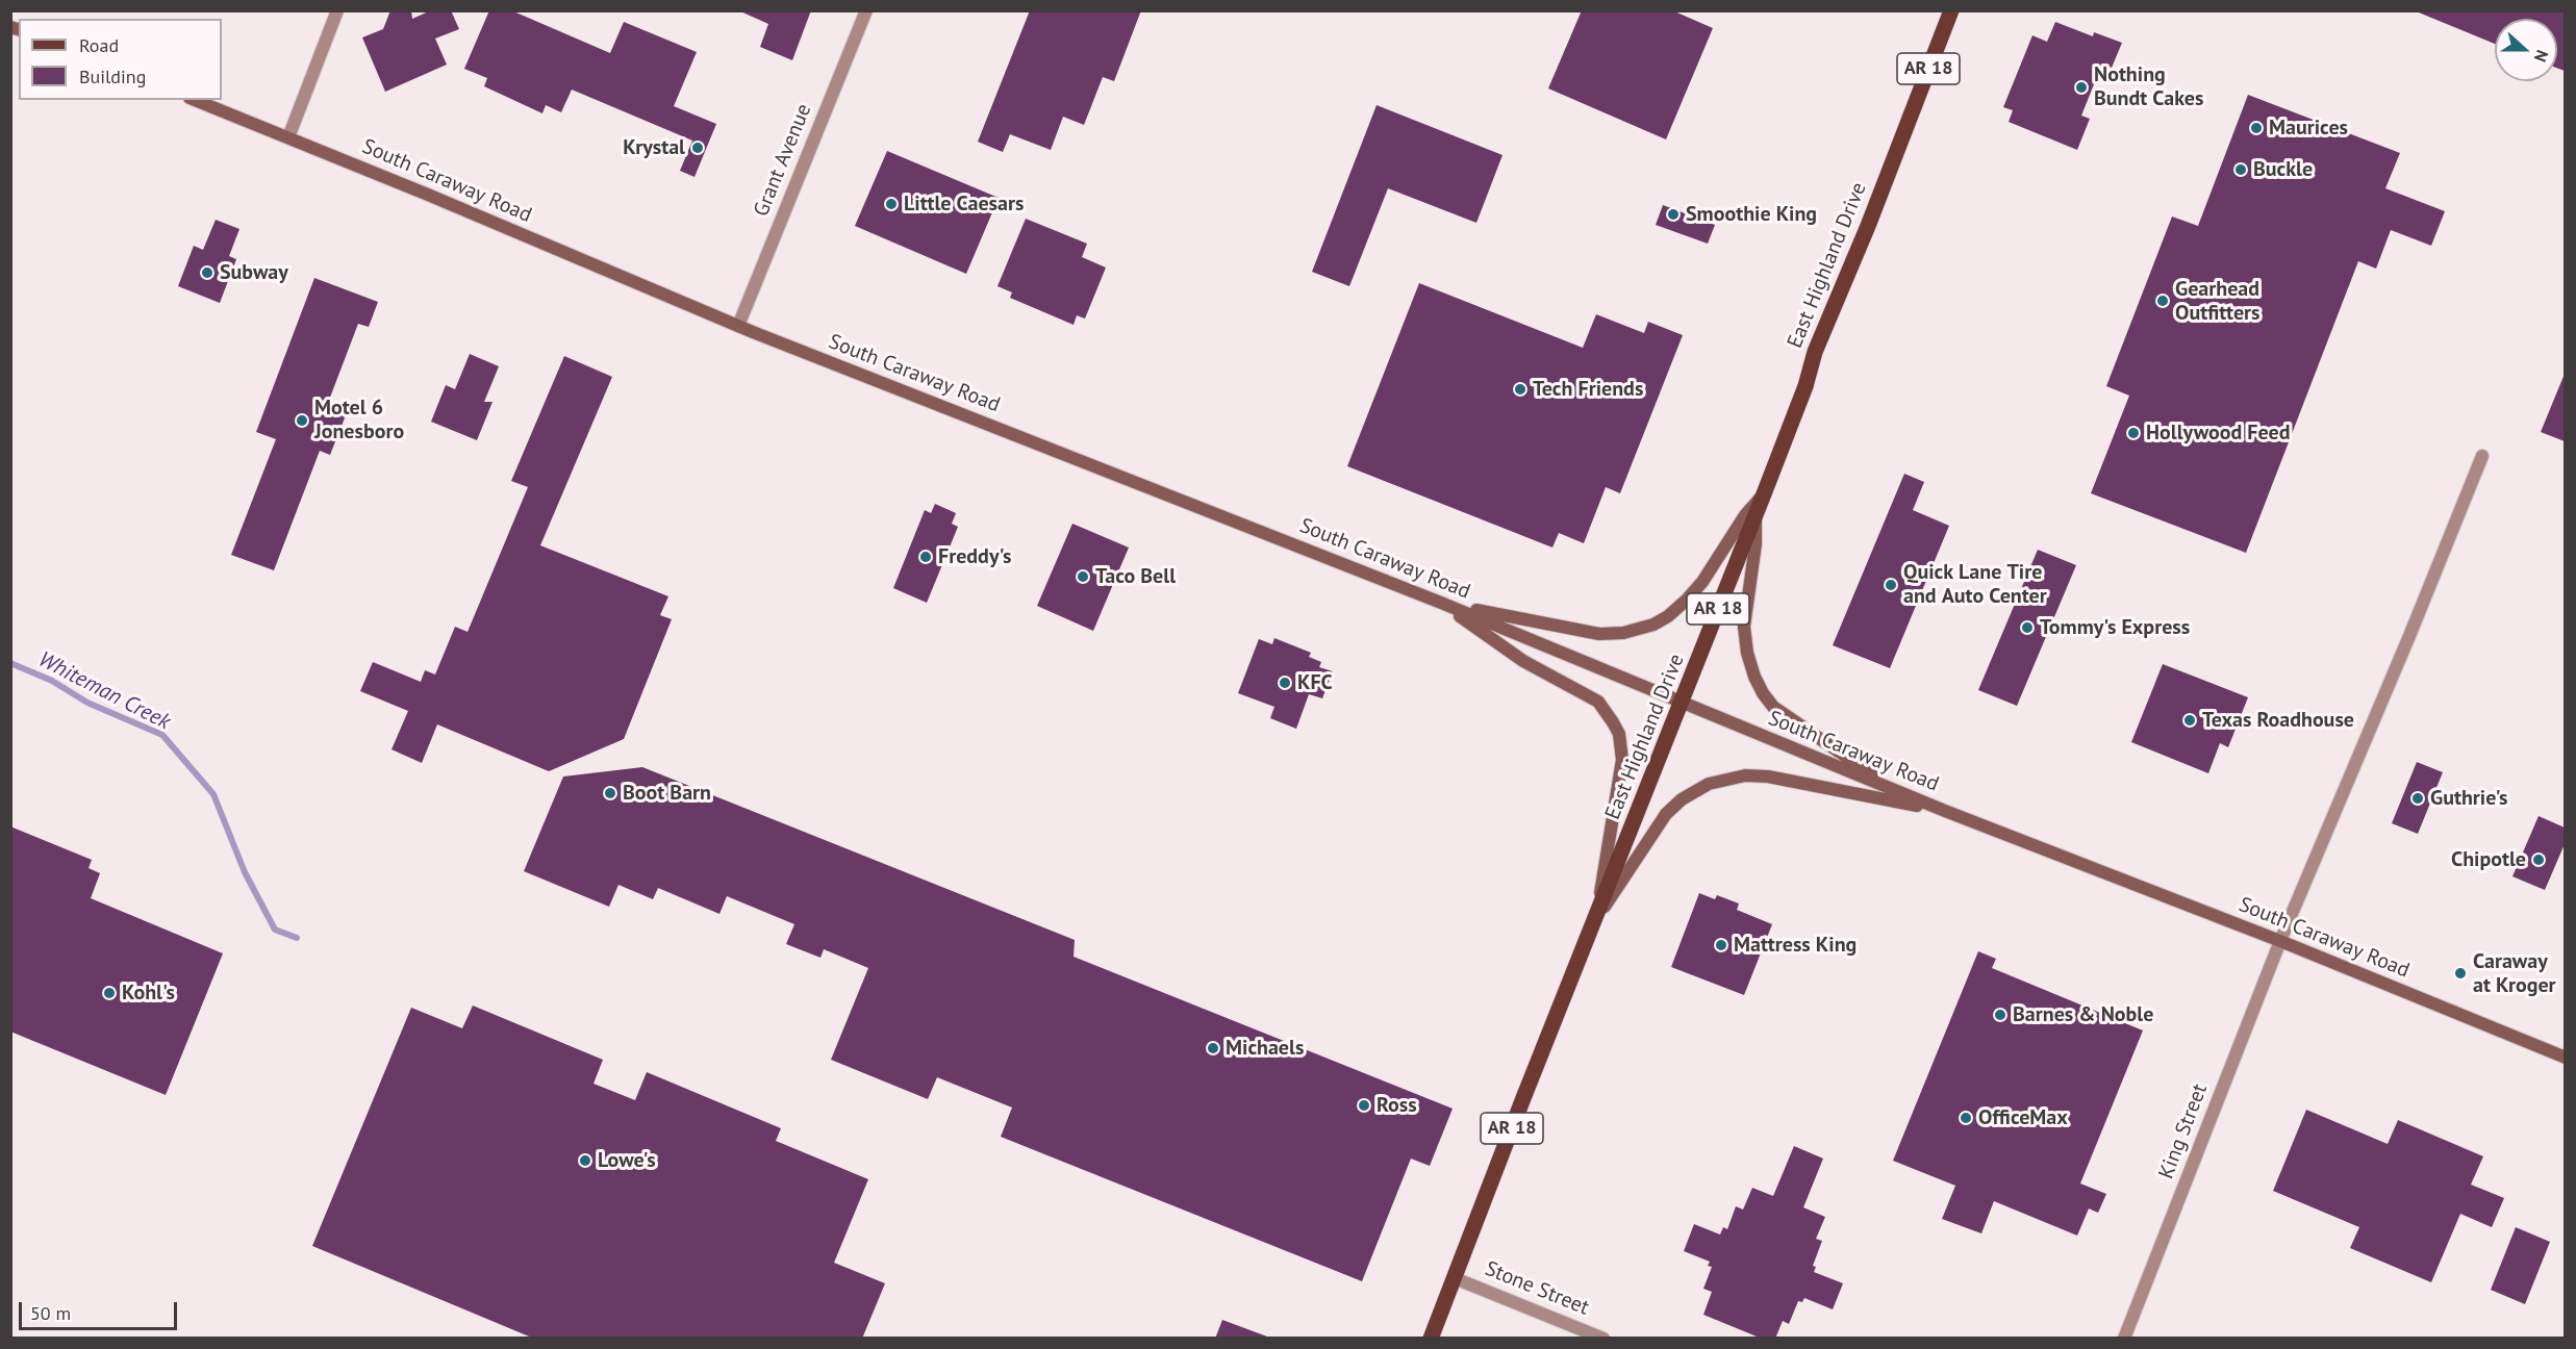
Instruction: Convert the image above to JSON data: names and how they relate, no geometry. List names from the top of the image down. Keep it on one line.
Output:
{"streets":{"main road":["AR 18","South Caraway Road","East Highland Drive"],"street":["Grant Avenue","King Street","Stone Street"]},"crossings":[["Grant Avenue","South Caraway Road"],["South Caraway Road","East Highland Drive"],["South Caraway Road","King Street"],["East Highland Drive","Stone Street"]],"water":["Whiteman Creek"],"places":["Nothing Bundt Cakes","Maurices","Krystal","Buckle","Little Caesars","Smoothie King","Subway","Gearhead Outfitters","Tech Friends","Motel 6 Jonesboro","Hollywood Feed","Freddy's","Taco Bell","Quick Lane Tire and Auto Center","Tommy's Express","KFC","Texas Roadhouse","Boot Barn","Guthrie's","Chipotle","Mattress King","Caraway at Kroger","Kohl's","Barnes & Noble","Michaels","Ross","OfficeMax","Lowe's"],"legend":["Road","Building"],"scale_bar":"50 m","north":"right"}
